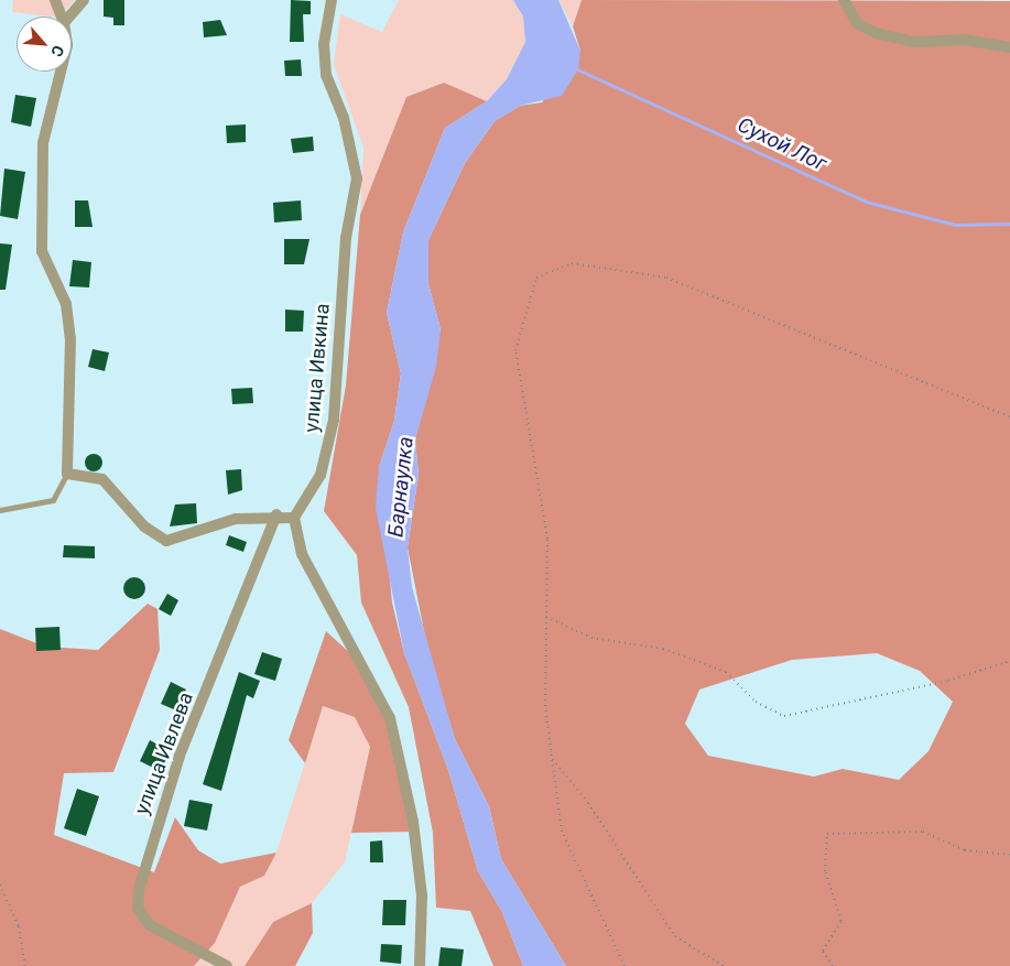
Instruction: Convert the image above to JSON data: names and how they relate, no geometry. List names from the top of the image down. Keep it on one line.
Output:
{"streets":{"street":["улица Ивкина","улица Ивлева"]},"water":["Сухой Лог","Барнаулка"],"north":"bottom right"}
